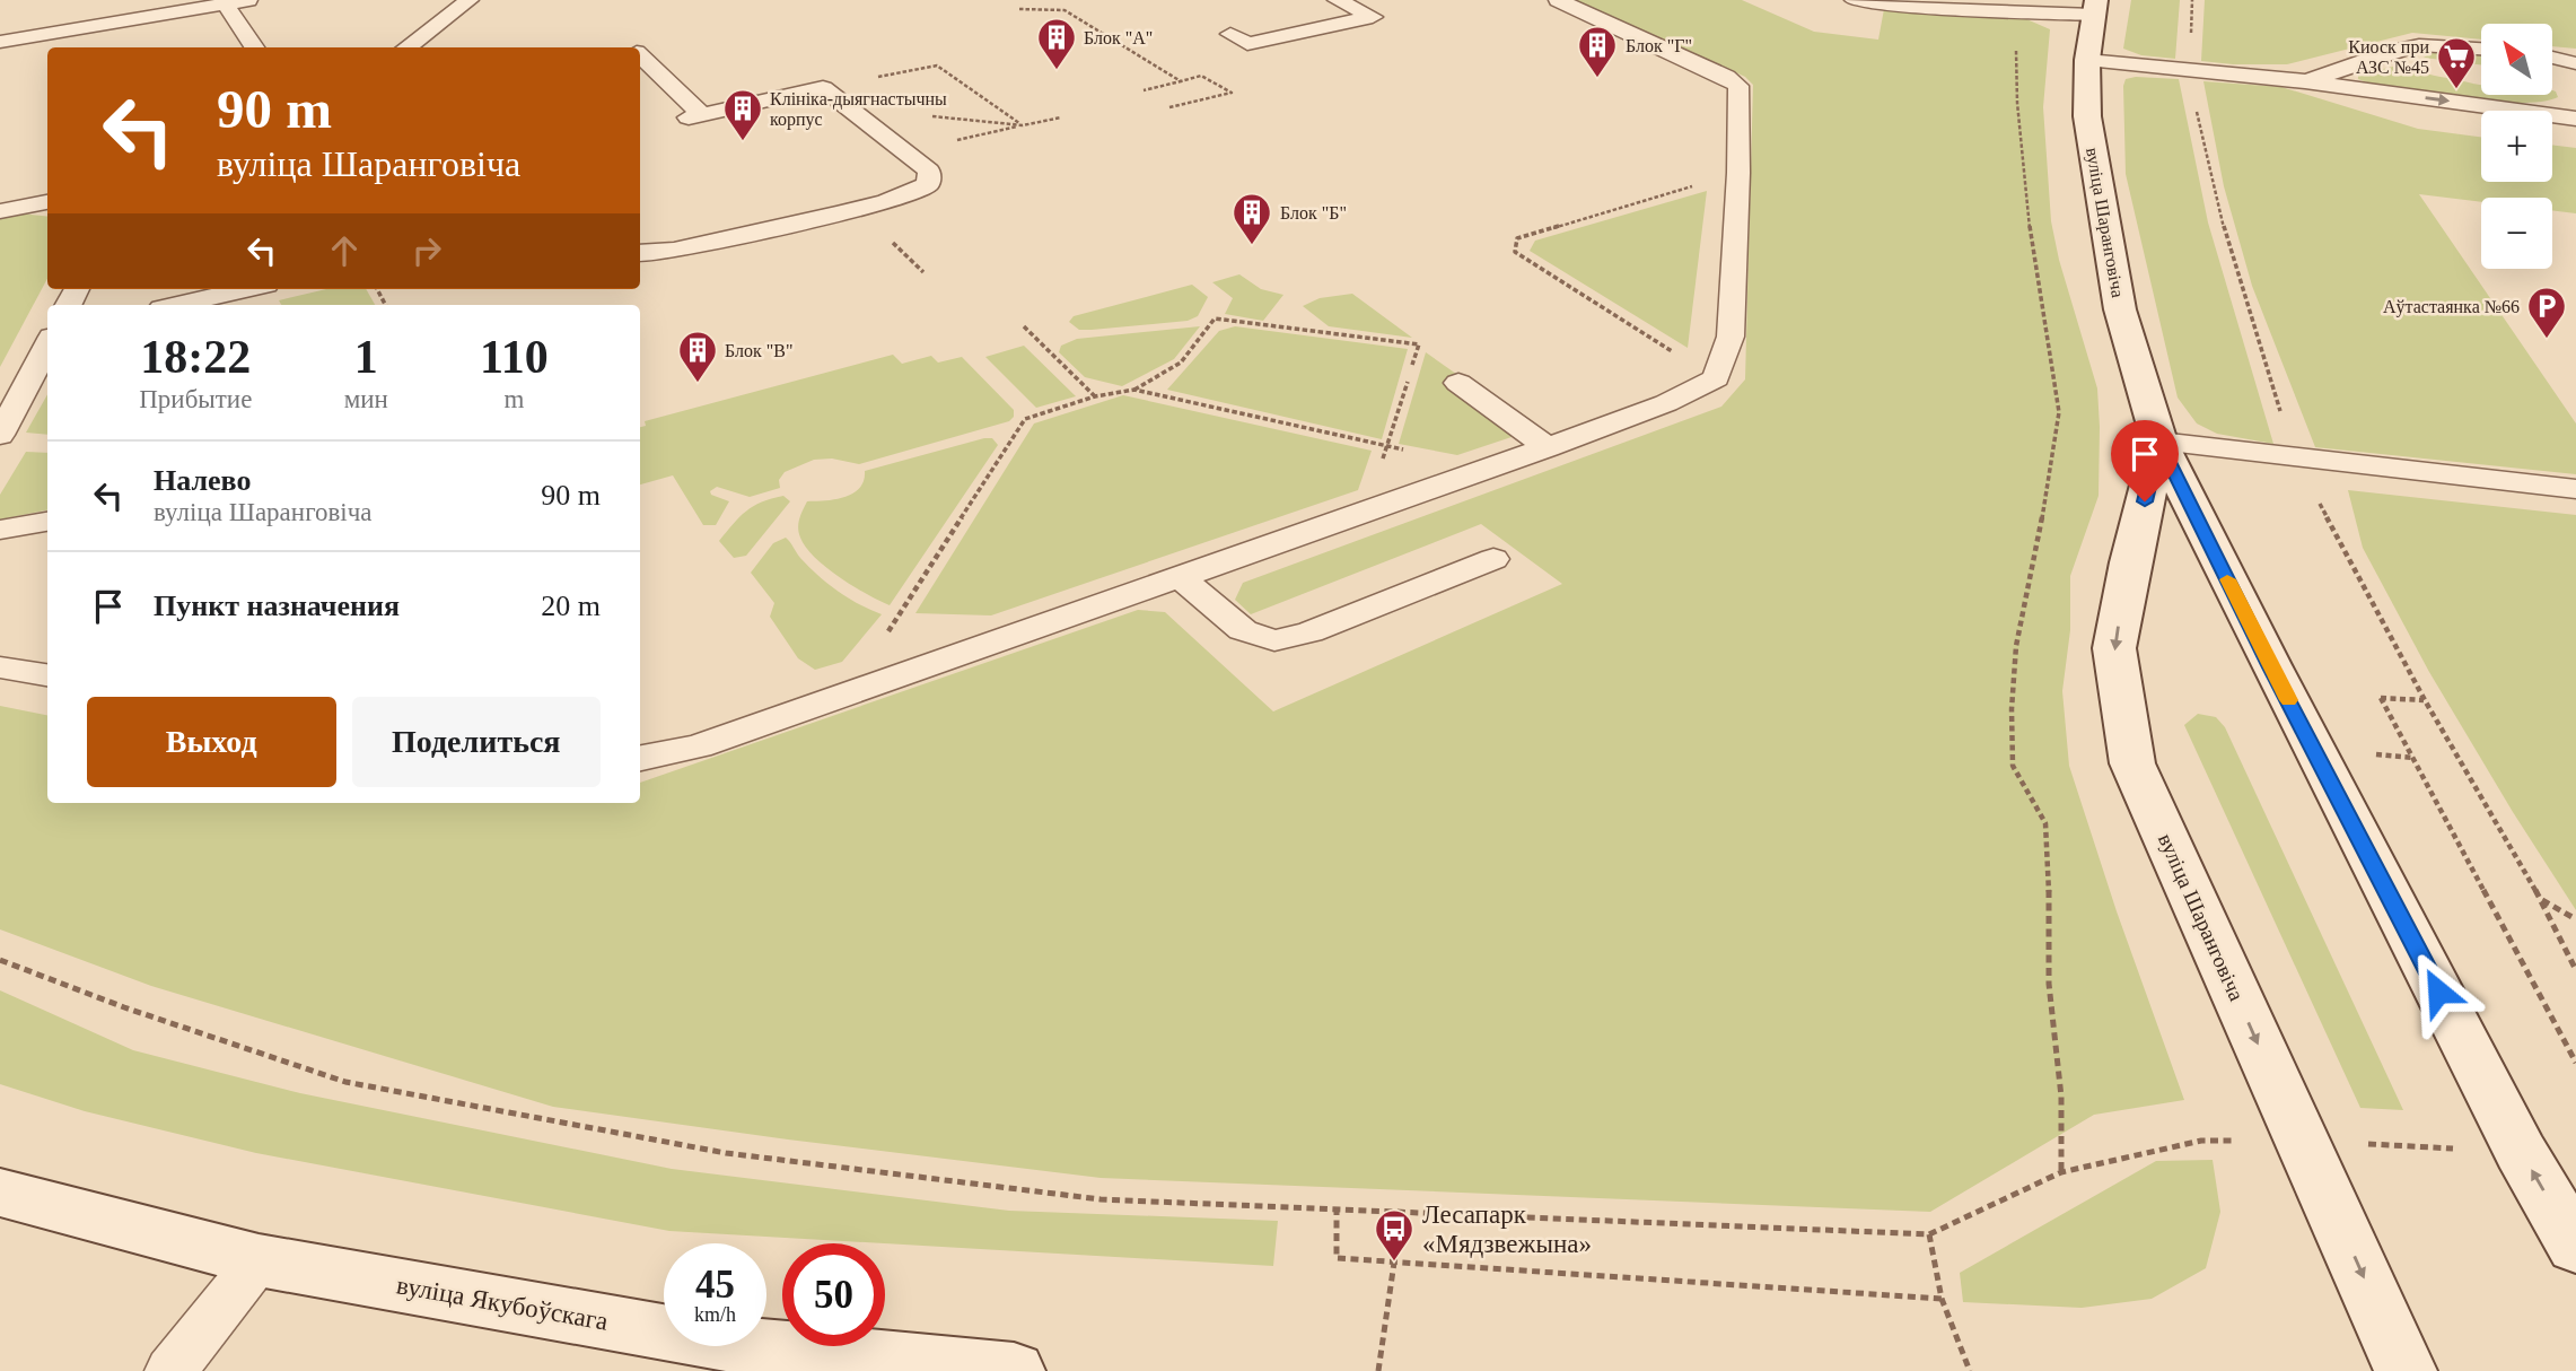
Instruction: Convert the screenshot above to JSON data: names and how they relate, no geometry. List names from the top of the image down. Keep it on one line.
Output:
{"streets":{"main road":["вуліца Шаранговіча","вуліца Якубоўскага"]},"places":{"building":["Блок \"А\"","Блок \"Г\"","Клініка-дыягнастычны корпус","Блок \"Б\"","Блок \"В\""],"supermarket":["Киоск при АЗС №45"],"parking":["Аўтастаянка №66"],"bus stop":["Лесапарк «Мядзвежына»"]},"north":"top left","page":{"map_buttons":["+","−"],"turn":["90 m","вуліца Шаранговіча"],"eta":["18:22","Прибытие","1","мин","110","m"],"list":[{"name":"Налево","note":"вуліца Шаранговіча","value":"90 m"},{"name":"Пункт назначения","value":"20 m"}],"buttons":["Выход","Поделиться"],"speed":"45 km/h","limit":"50"}}
